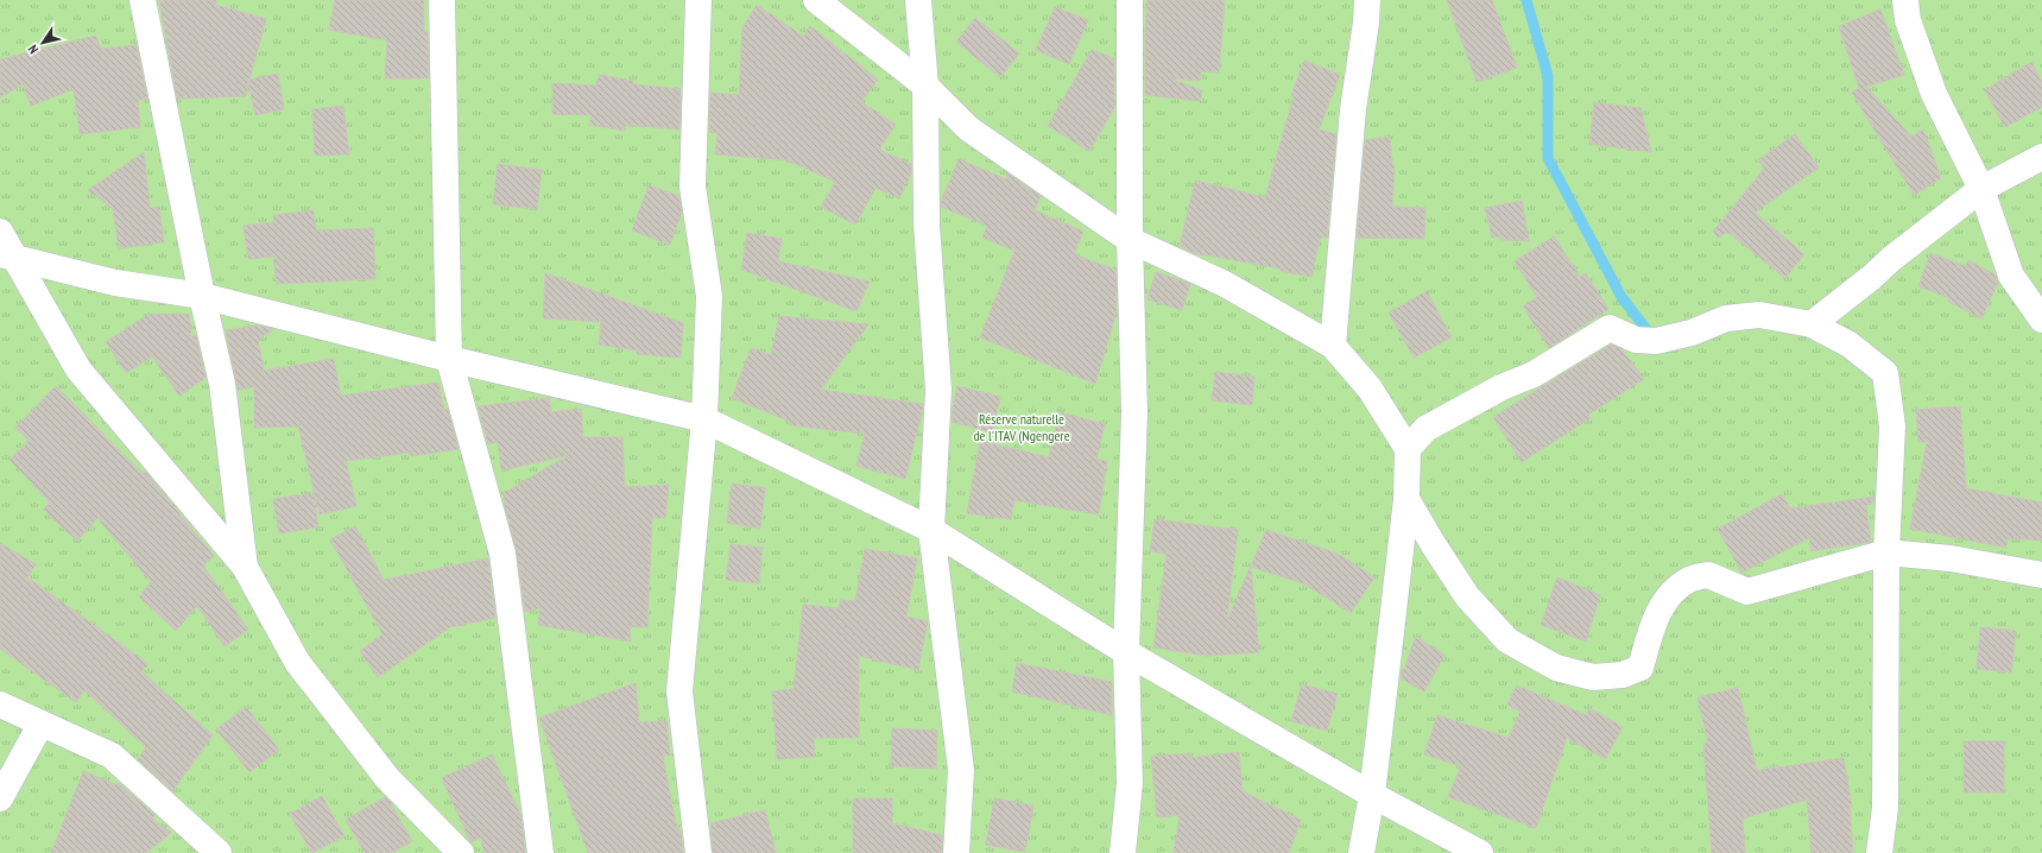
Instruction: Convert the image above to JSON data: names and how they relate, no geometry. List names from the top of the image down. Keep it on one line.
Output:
{"parks":["Réserve naturelle de l'ITAV (Ngengere"],"north":"bottom left"}
